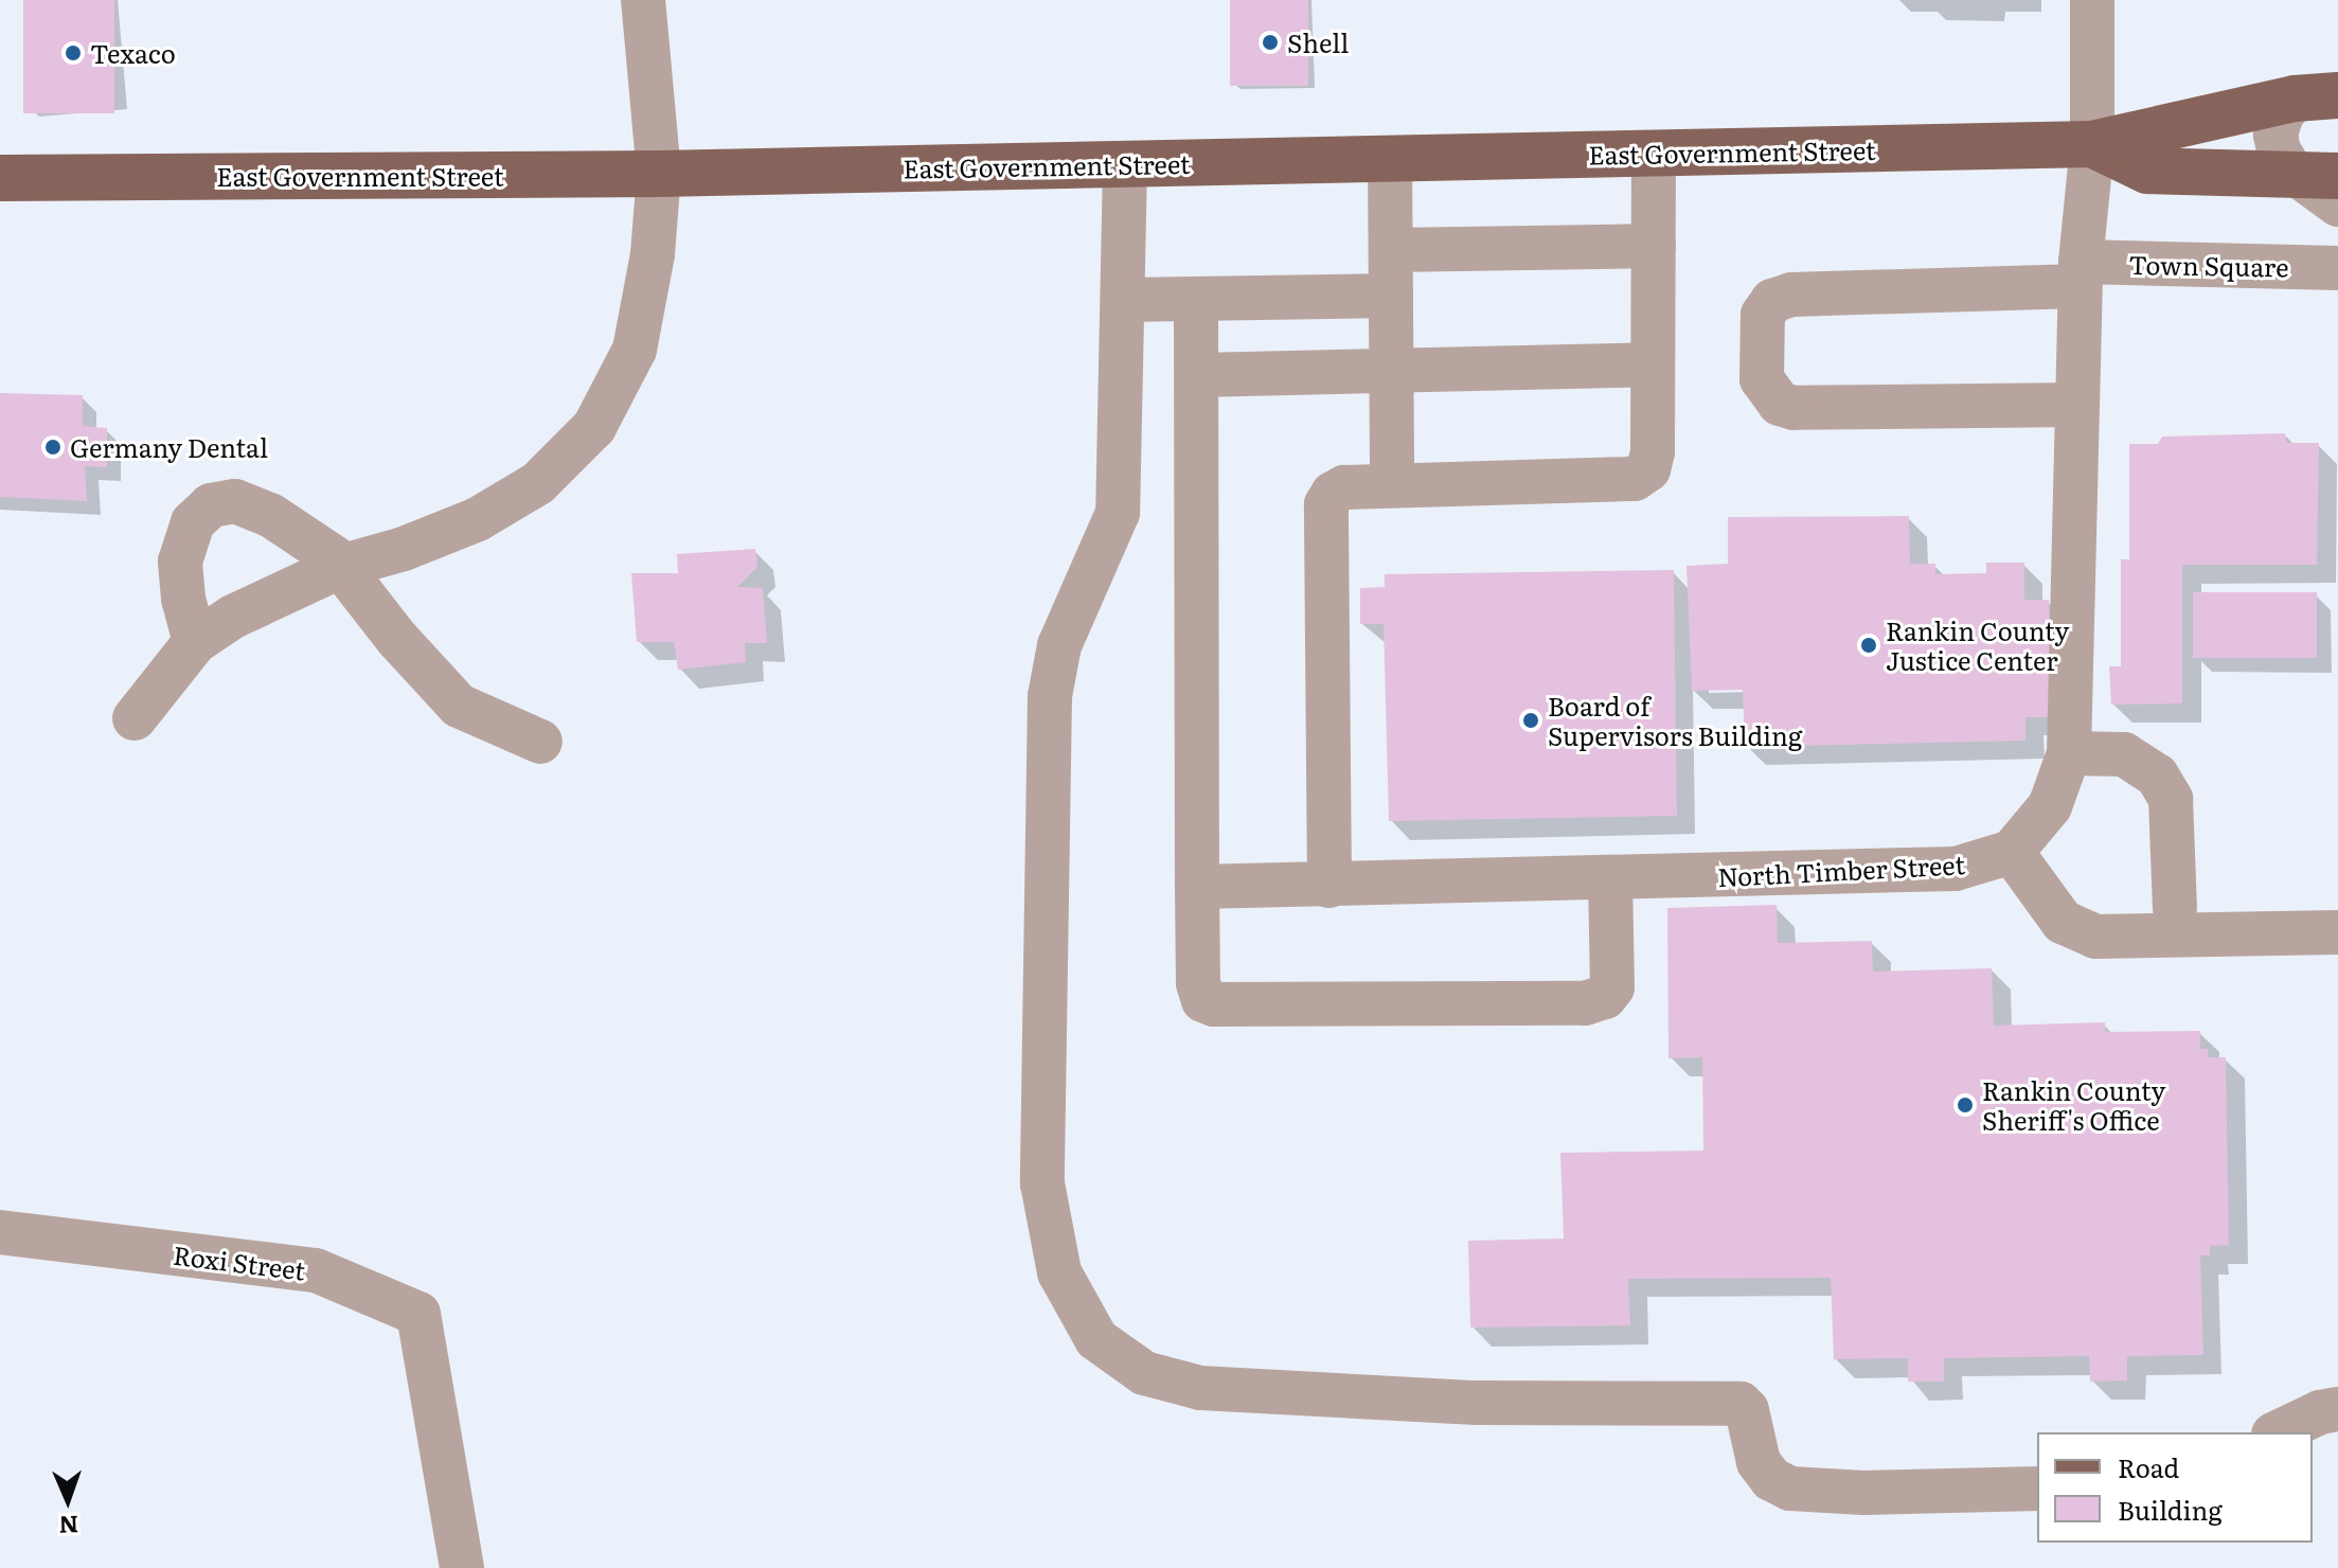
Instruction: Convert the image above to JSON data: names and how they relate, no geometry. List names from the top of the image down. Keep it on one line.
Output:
{"streets":{"main road":["East Government Street"],"street":["Town Square","North Timber Street","Roxi Street"]},"places":["Shell","Texaco","Germany Dental","Rankin County Justice Center","Board of Supervisors Building","Rankin County Sheriff's Office"],"legend":["Road","Building"],"north":"bottom"}
